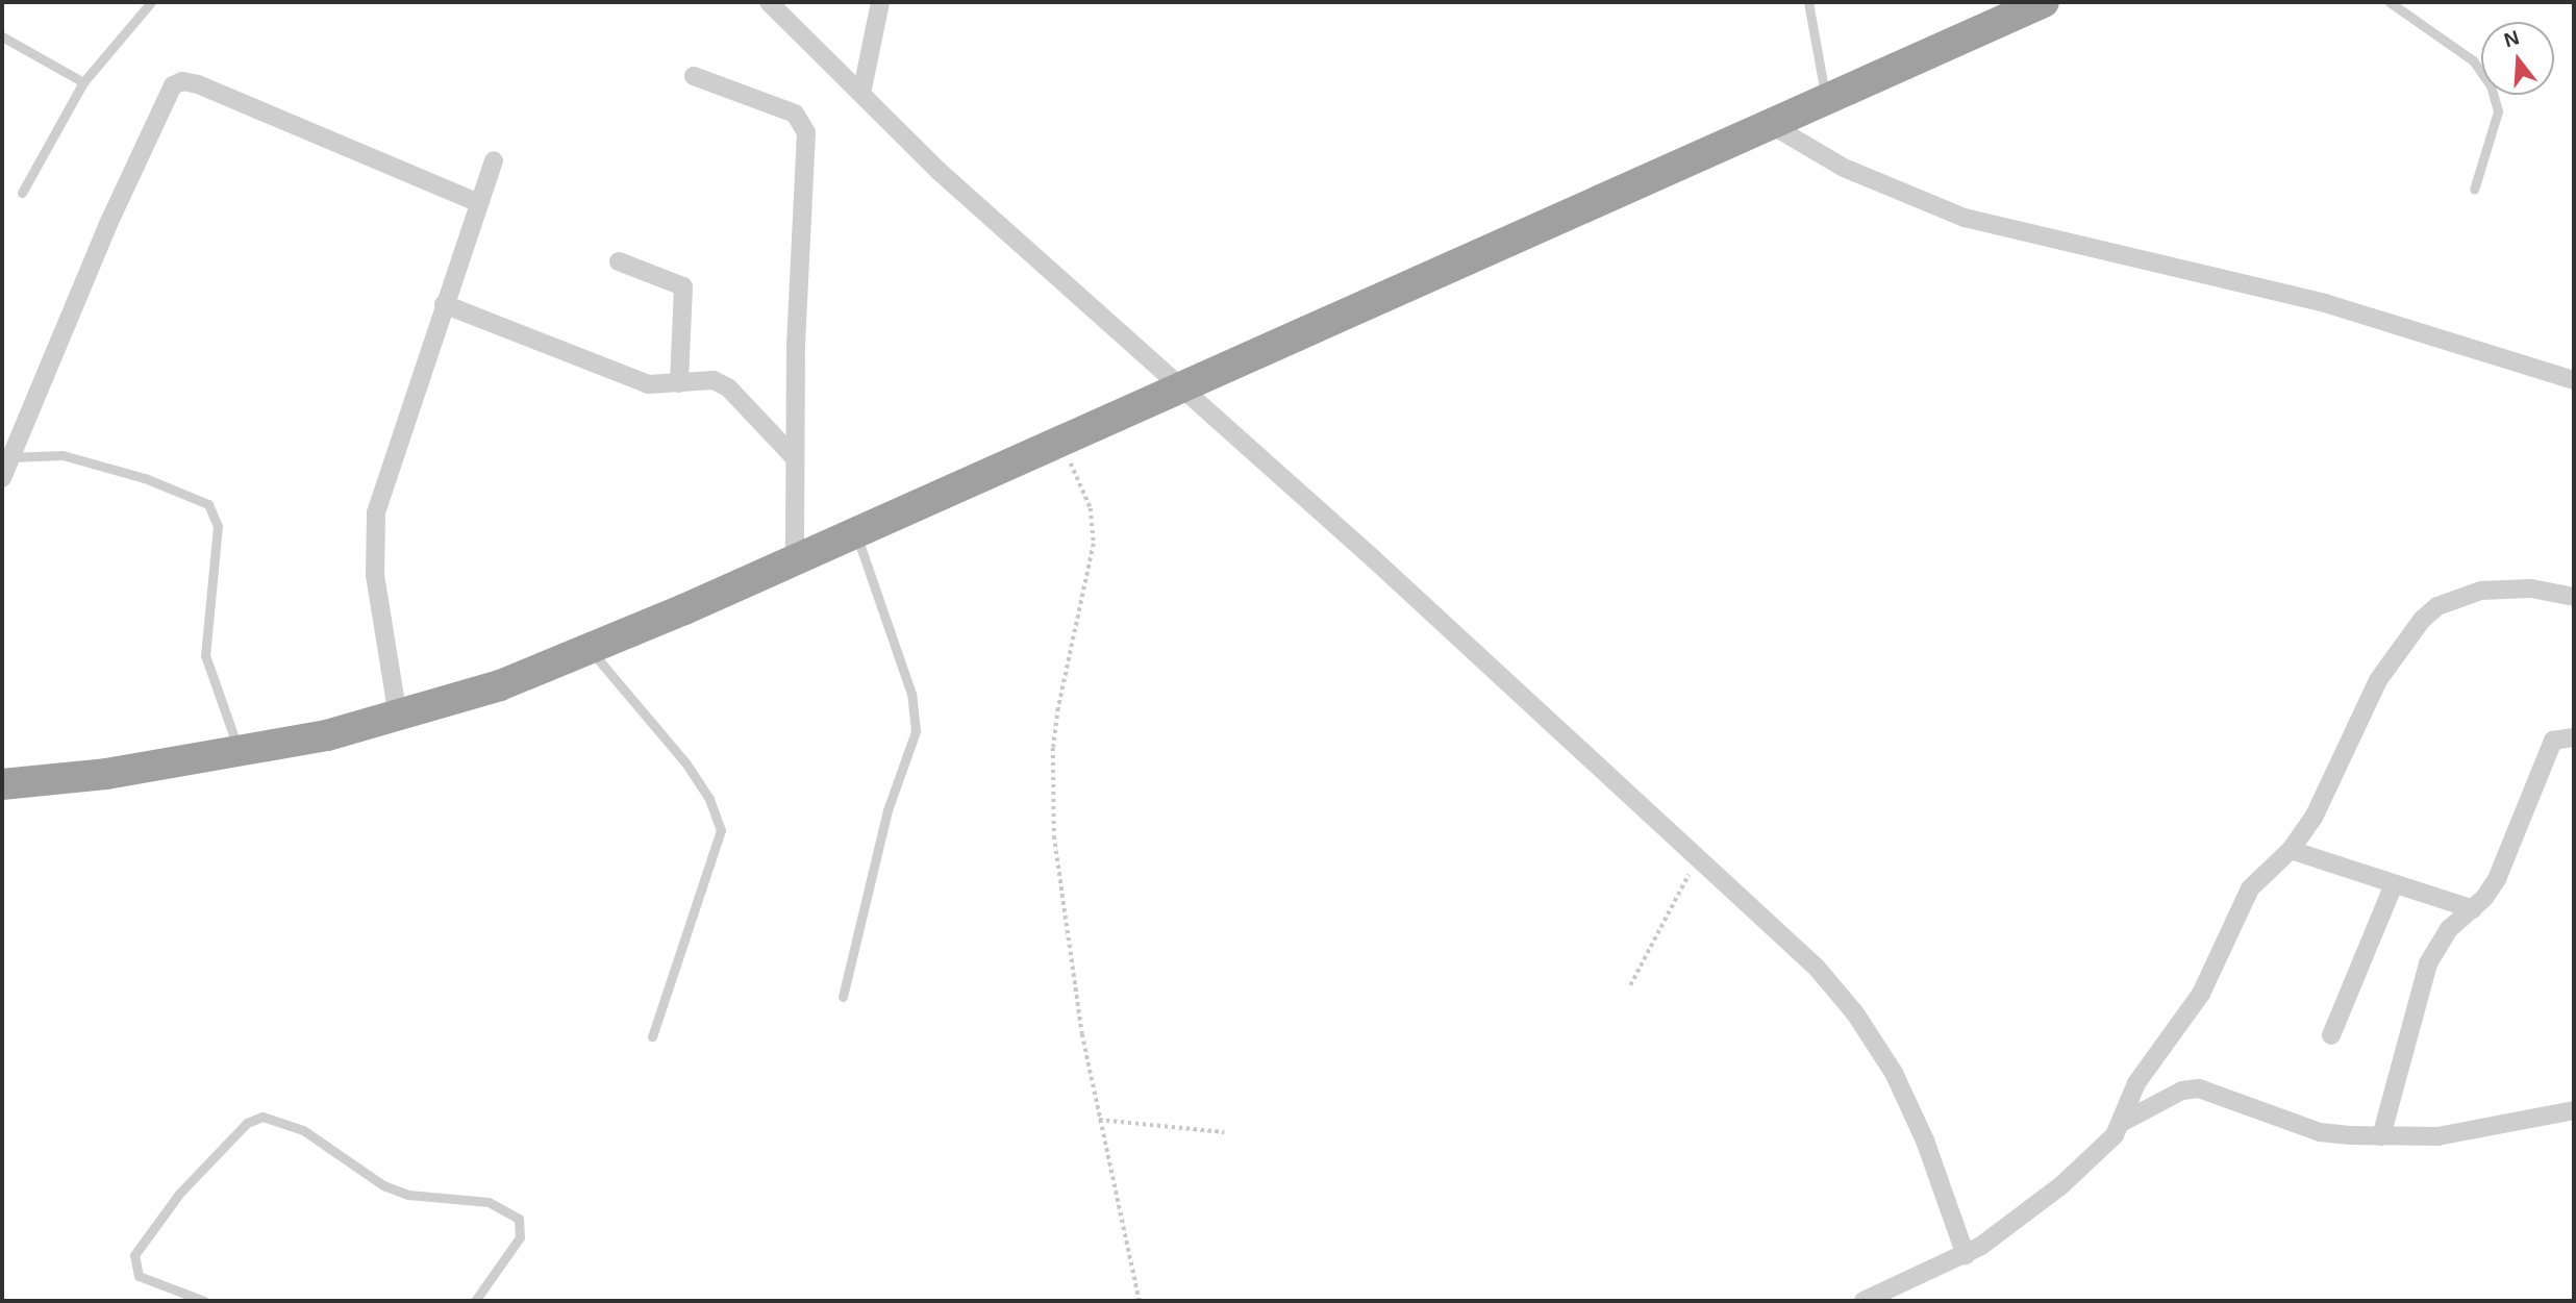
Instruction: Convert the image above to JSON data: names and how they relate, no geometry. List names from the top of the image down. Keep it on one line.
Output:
{"north":"top"}
